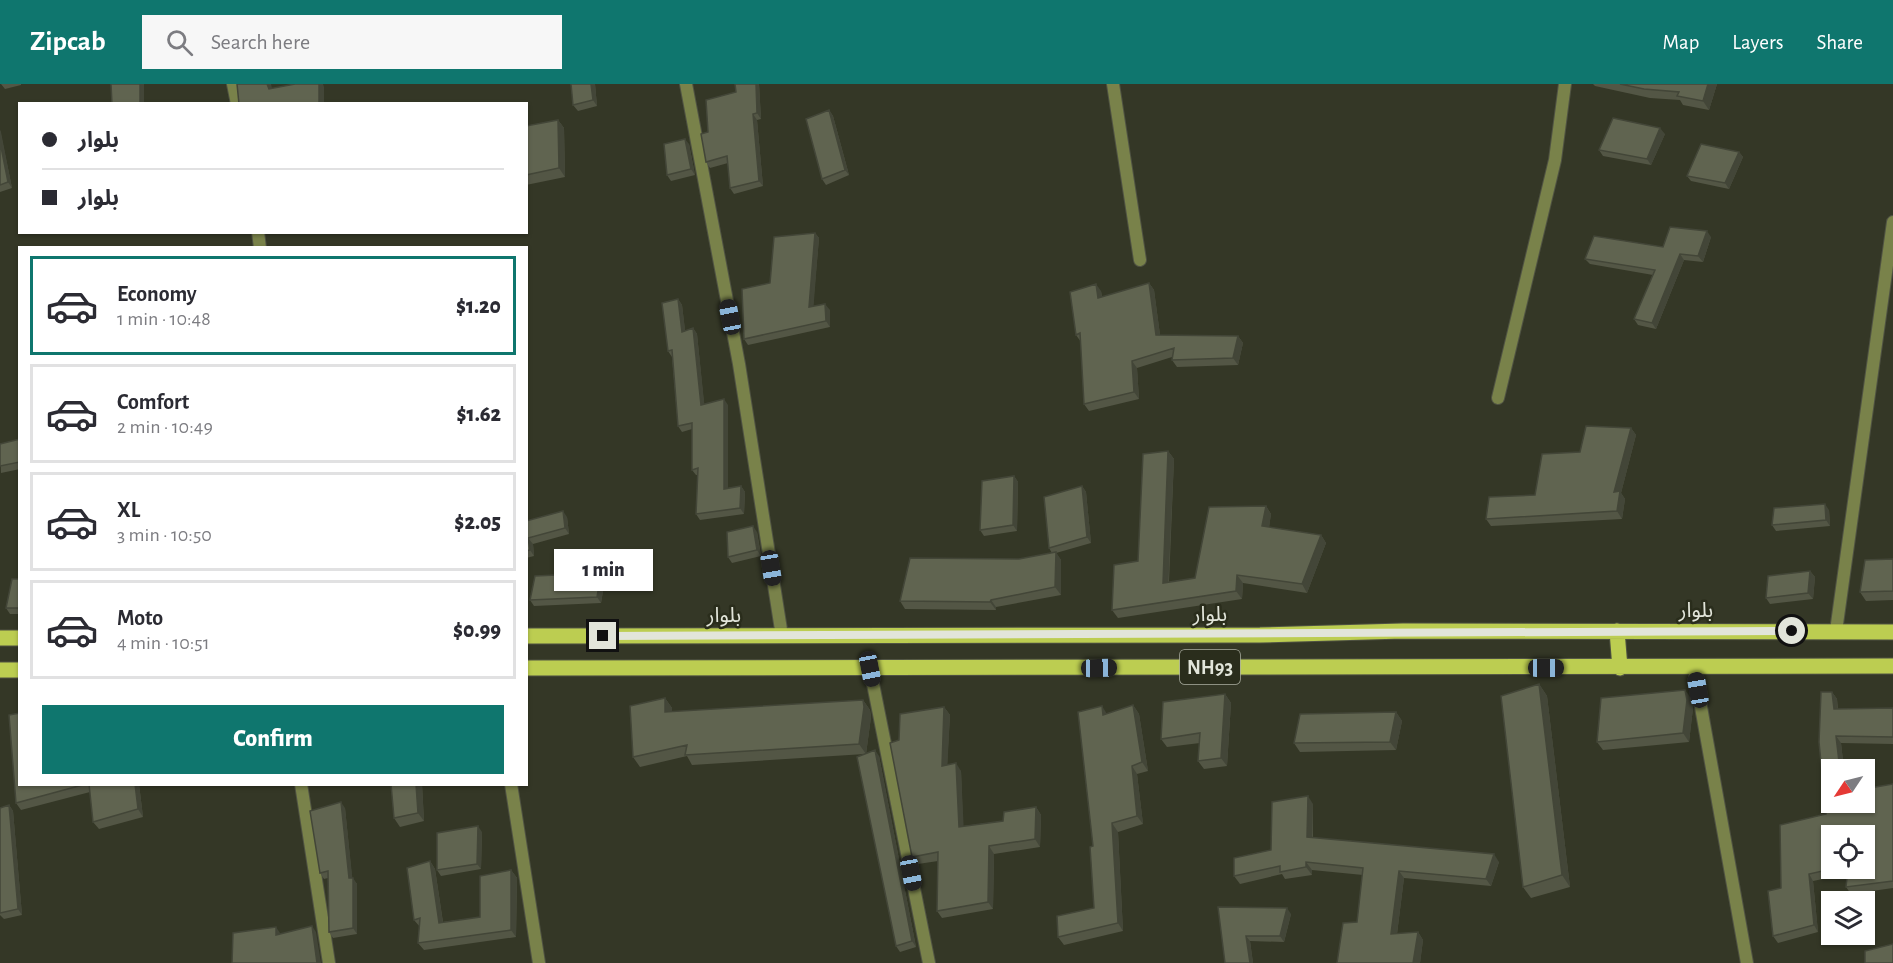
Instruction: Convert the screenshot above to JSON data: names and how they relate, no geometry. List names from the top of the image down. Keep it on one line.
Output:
{"streets":{"main road":["بلوار","NH93"]},"north":"bottom left","page":{"header":"Zipcab","search":"Search here","nav":["Map","Layers","Share"],"banner":["بلوار","بلوار"],"list":[{"name":"Economy","note":"1 min · 10:48","value":"$1.20"},{"name":"Comfort","note":"2 min · 10:49","value":"$1.62"},{"name":"XL","note":"3 min · 10:50","value":"$2.05"},{"name":"Moto","note":"4 min · 10:51","value":"$0.99"}],"bubble":"1 min","buttons":"Confirm"}}
